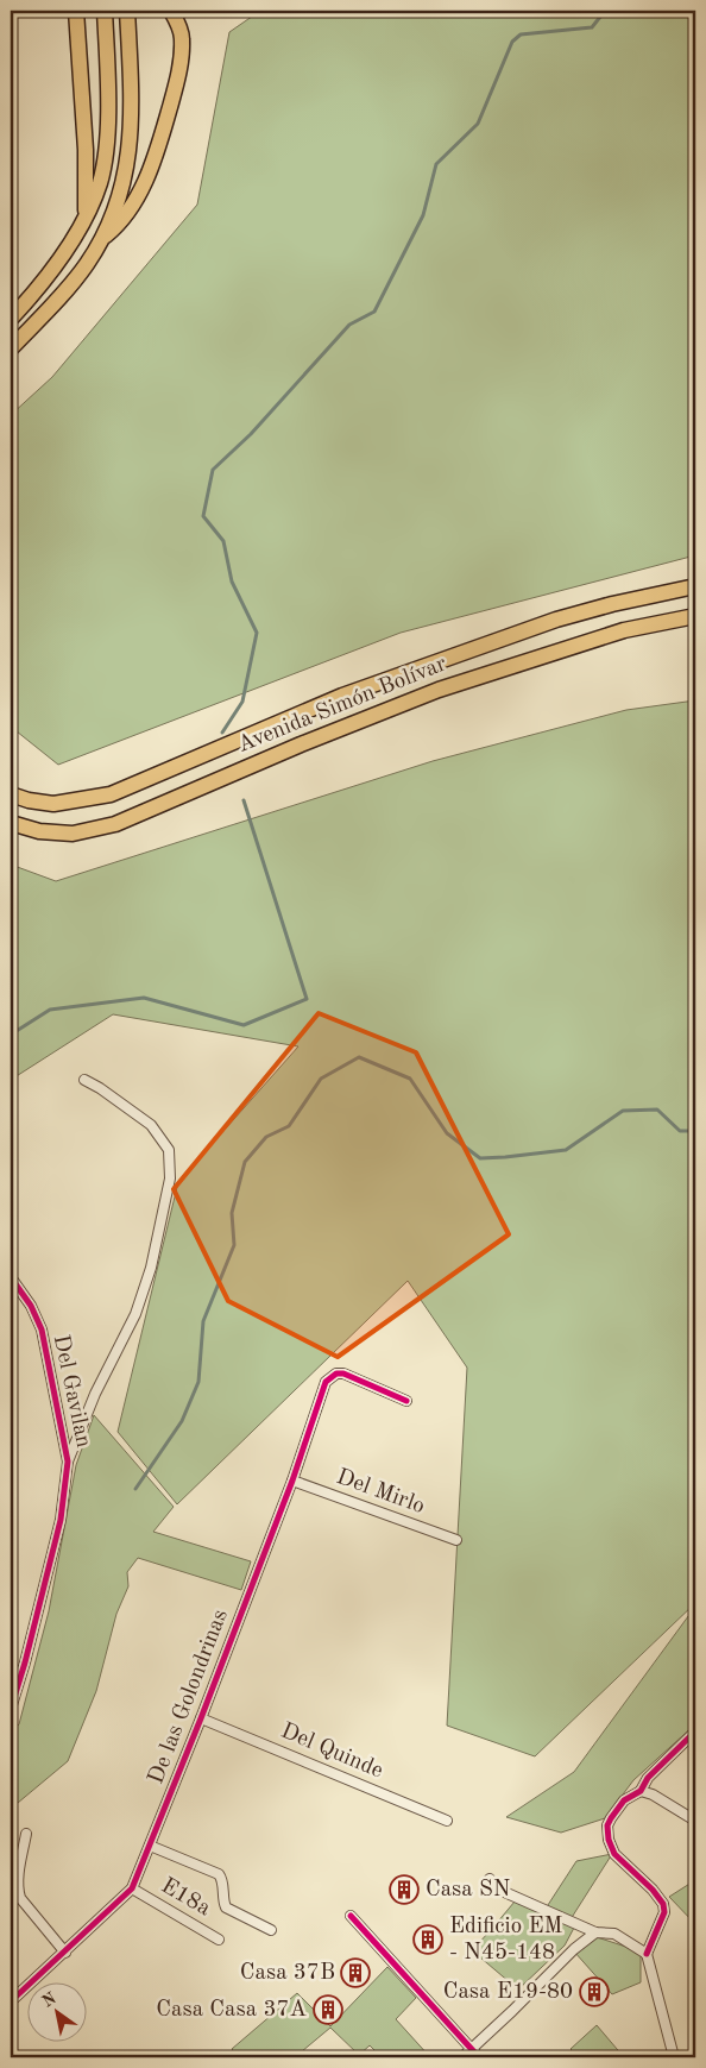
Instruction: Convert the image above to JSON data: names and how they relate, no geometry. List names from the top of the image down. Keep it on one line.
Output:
{"streets":{"highway":["Avenida Simón Bolívar"],"street":["Del Gavilan","Del Mirlo","De las Golondrinas","Del Quinde","E18a"]},"crossings":[["Del Mirlo","De las Golondrinas"],["De las Golondrinas","Del Quinde"],["De las Golondrinas","E18a"]],"places":{"building":["Casa SN","Edificio EM - N45-148","Casa 37B","Casa E19-80","Casa Casa 37A"]},"north":"top left"}
